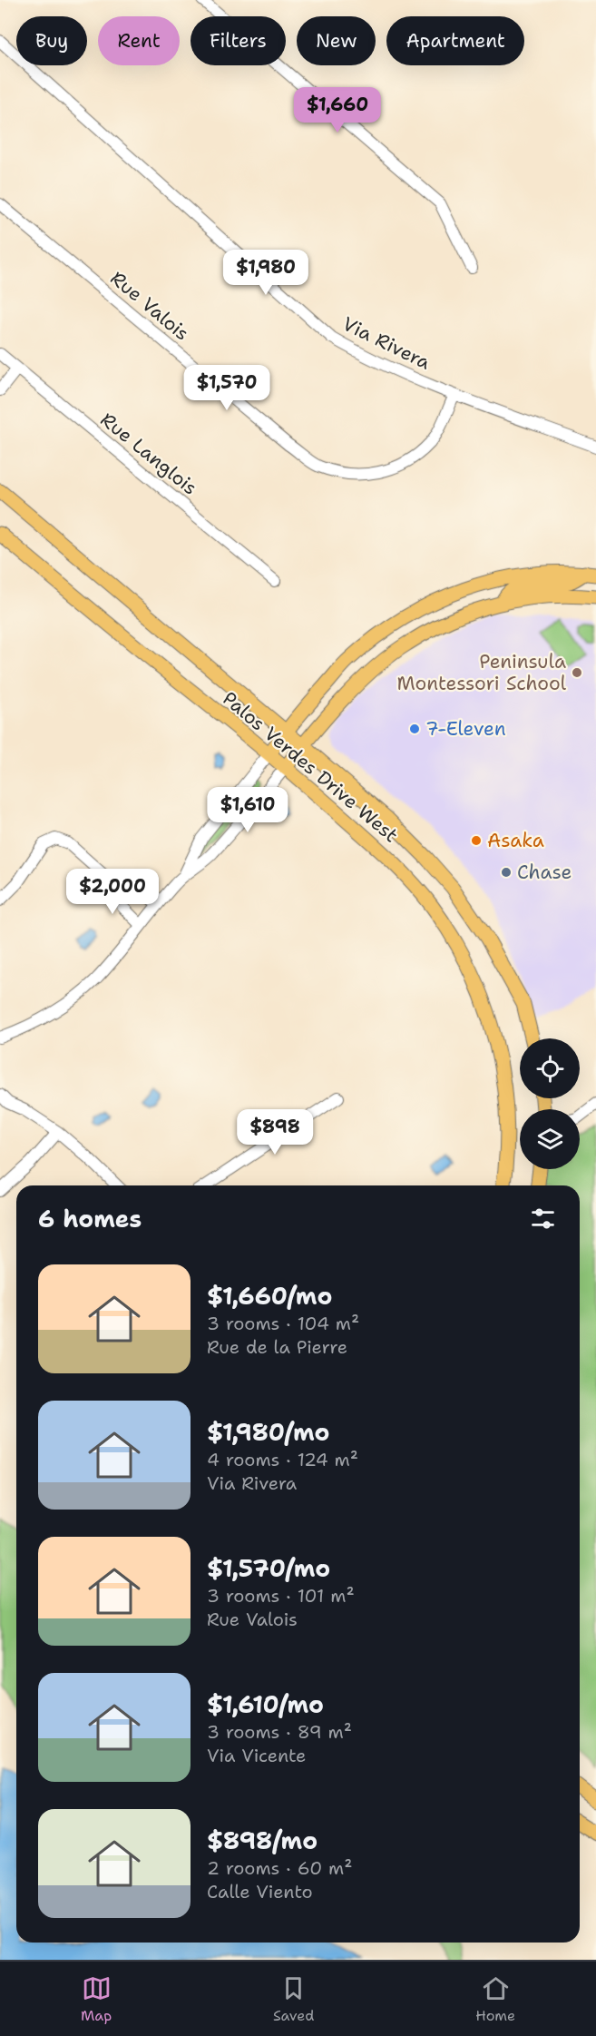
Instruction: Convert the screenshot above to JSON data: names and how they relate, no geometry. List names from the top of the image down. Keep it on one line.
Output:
{"streets":{"main road":["Palos Verdes Drive West"],"street":["Rue Valois","Via Rivera","Rue Langlois"]},"crossings":[["Rue Valois","Via Rivera"]],"places":["Peninsula Montessori School","7-Eleven","Asaka","Chase"],"page":{"chip":["Buy","Rent","Filters","New","Apartment"],"price":["$1,660","$1,980","$1,570","$1,610","$2,000","$898"],"heading":"6 homes","list":[{"name":"$1,660/mo","note":"3 rooms · 104 m² · Rue de la Pierre"},{"name":"$1,980/mo","note":"4 rooms · 124 m² · Via Rivera"},{"name":"$1,570/mo","note":"3 rooms · 101 m² · Rue Valois"},{"name":"$1,610/mo","note":"3 rooms · 89 m² · Via Vicente"},{"name":"$898/mo","note":"2 rooms · 60 m² · Calle Viento"}],"tabs":["Map","Saved","Home"]}}
